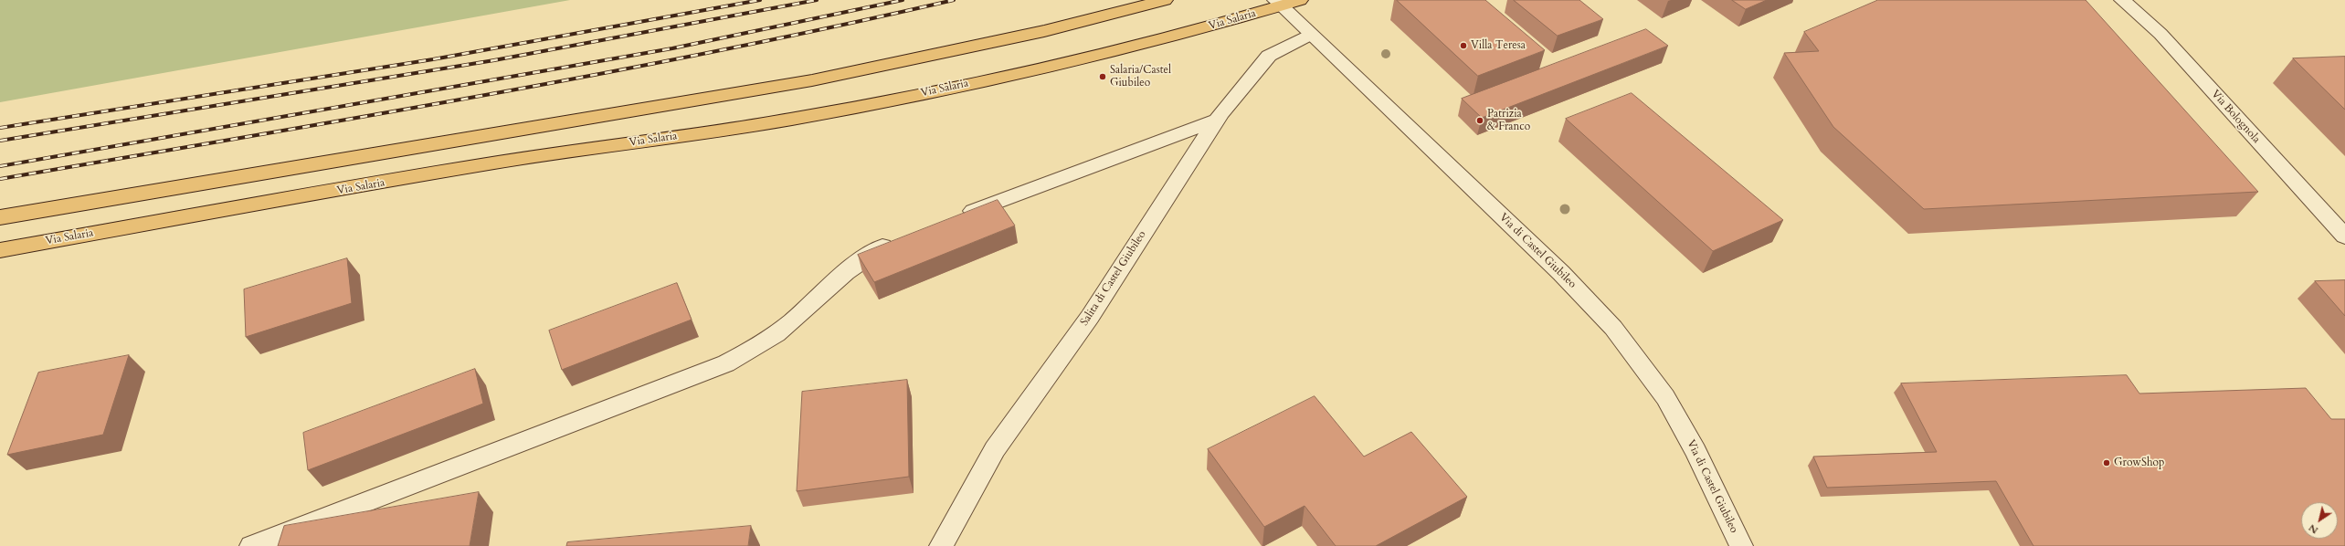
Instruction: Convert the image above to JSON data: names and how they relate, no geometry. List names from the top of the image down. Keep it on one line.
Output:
{"streets":{"main road":["Via Salaria"],"street":["Via Bolognola","Via di Castel Giubileo","Salita di Castel Giubileo"]},"crossings":[["Via Salaria","Via di Castel Giubileo"],["Via di Castel Giubileo","Salita di Castel Giubileo"]],"places":["Villa Teresa","Salaria/Castel Giubileo","Patrizia & Franco","GrowShop"],"north":"bottom left"}
